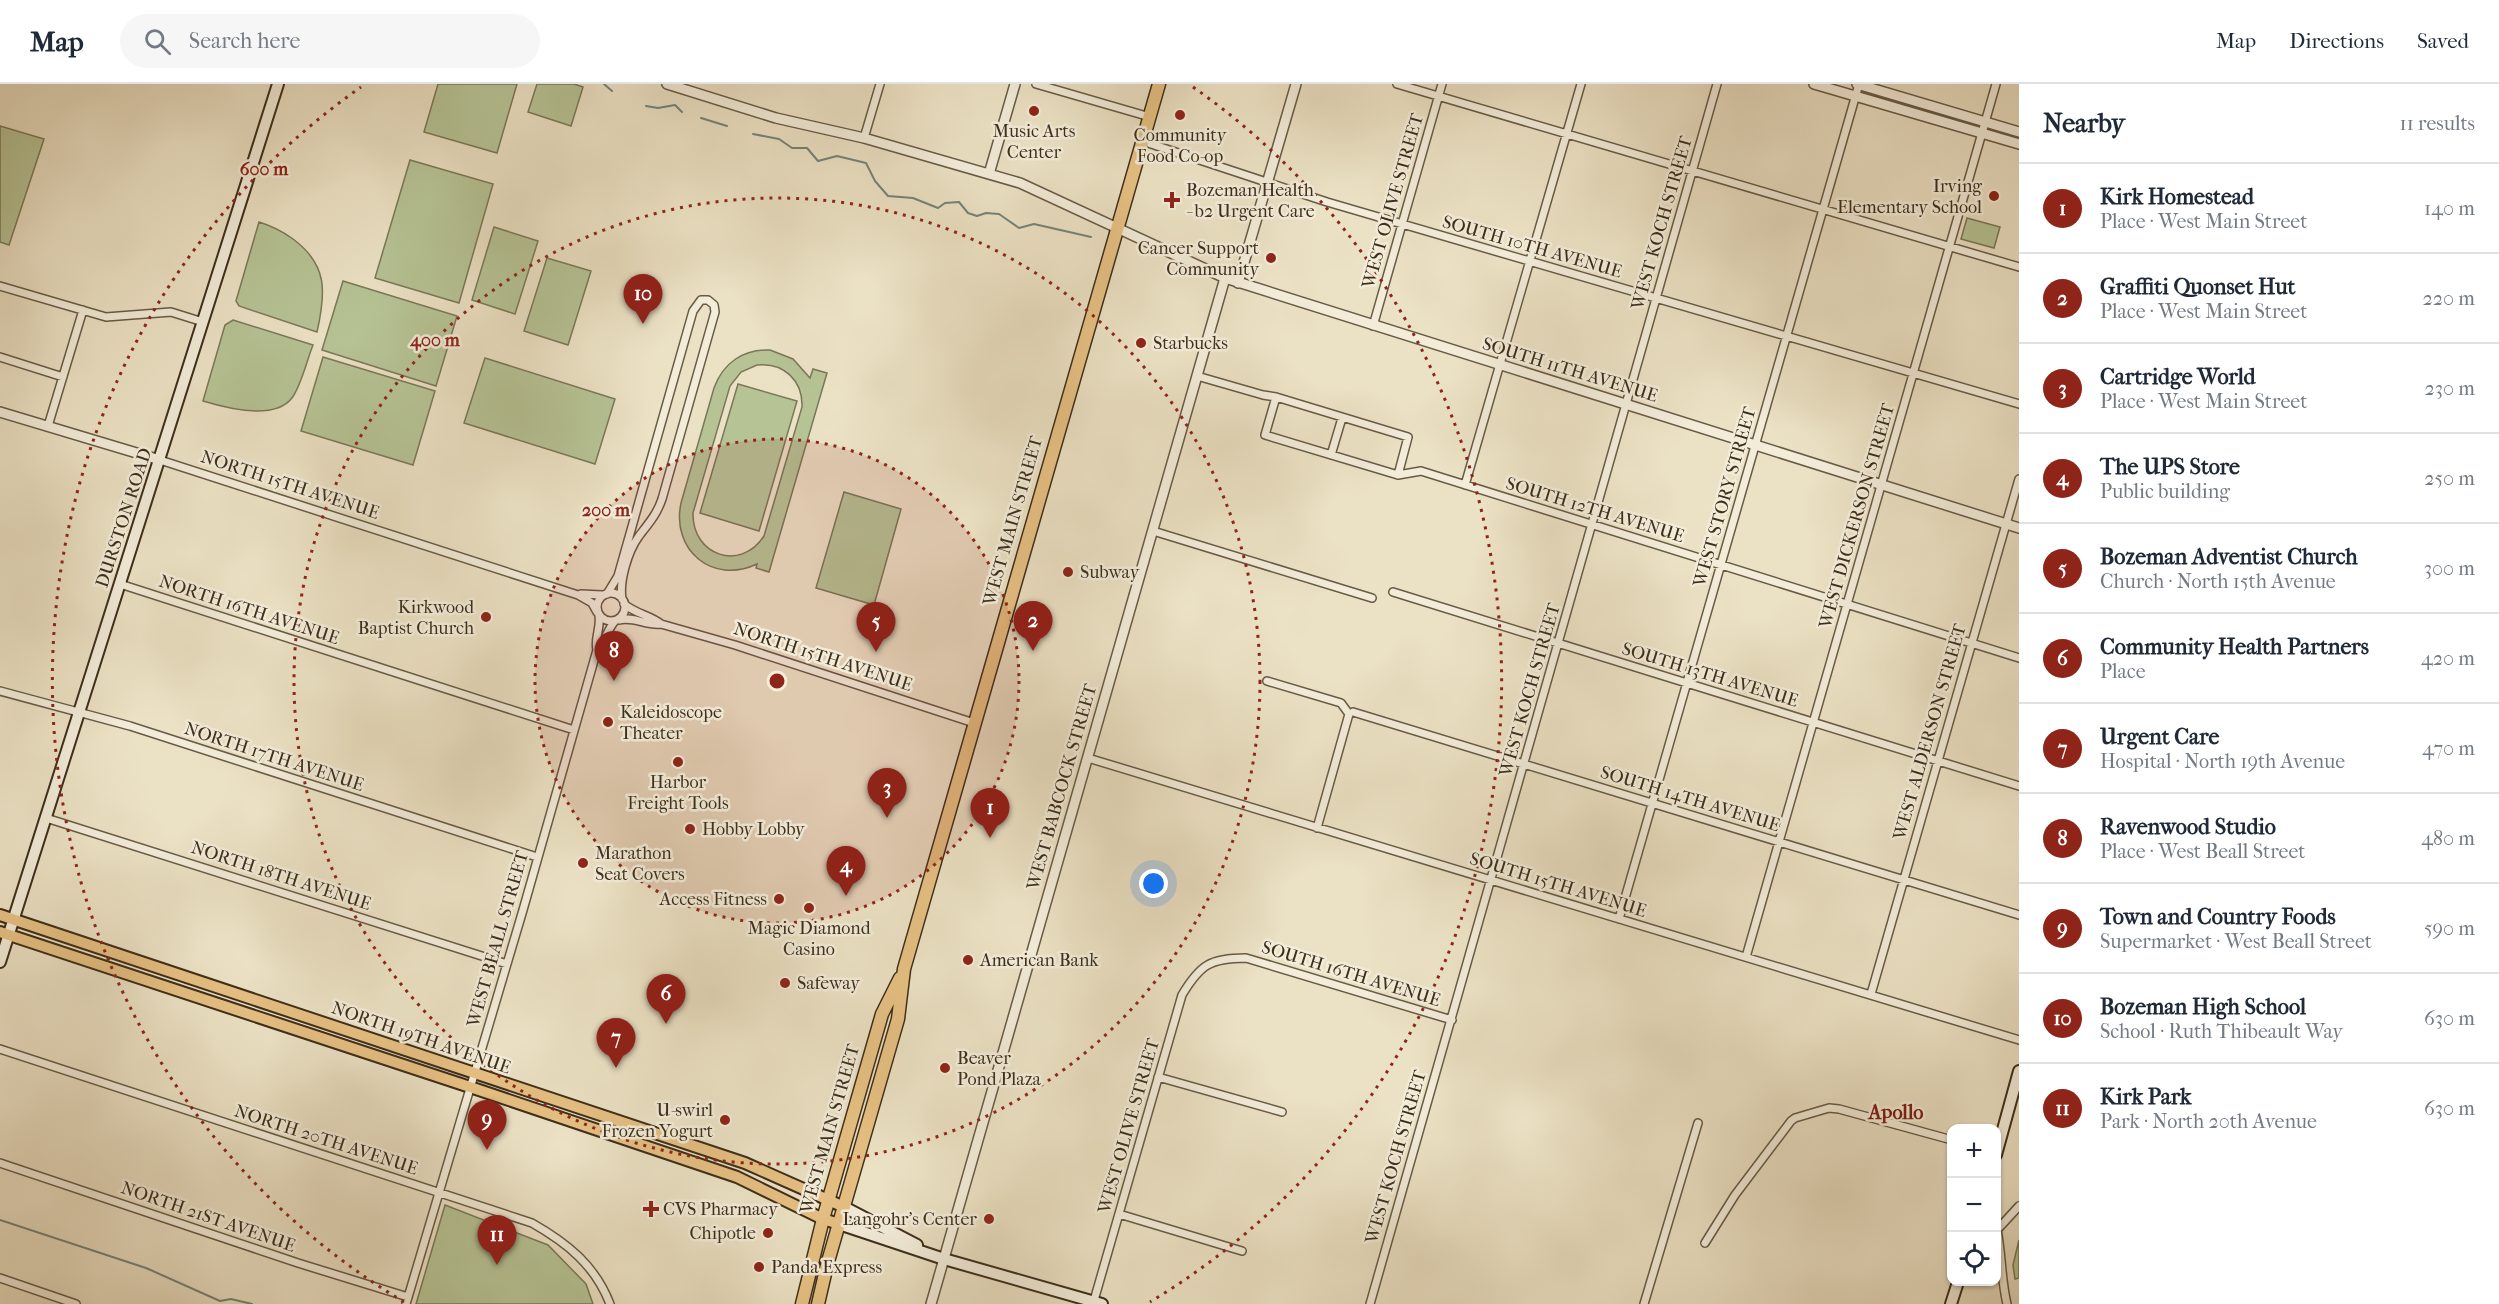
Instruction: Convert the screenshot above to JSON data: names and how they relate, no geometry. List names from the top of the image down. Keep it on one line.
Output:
{"streets":{"highway":["WEST MAIN STREET"],"main road":["DURSTON ROAD","NORTH 19TH AVENUE"],"street":["WEST OLIVE STREET","WEST KOCH STREET","SOUTH 10TH AVENUE","SOUTH 11TH AVENUE","NORTH 15TH AVENUE","WEST STORY STREET","SOUTH 12TH AVENUE","WEST DICKERSON STREET","NORTH 16TH AVENUE","SOUTH 13TH AVENUE","WEST ALDERSON STREET","NORTH 17TH AVENUE","WEST BABCOCK STREET","SOUTH 14TH AVENUE","NORTH 18TH AVENUE","SOUTH 15TH AVENUE","WEST BEALL STREET","SOUTH 16TH AVENUE","NORTH 20TH AVENUE","NORTH 21ST AVENUE"]},"crossings":[["WEST OLIVE STREET","SOUTH 10TH AVENUE"],["WEST OLIVE STREET","SOUTH 11TH AVENUE"],["WEST OLIVE STREET","SOUTH 16TH AVENUE"],["WEST KOCH STREET","SOUTH 10TH AVENUE"],["WEST KOCH STREET","SOUTH 11TH AVENUE"],["WEST KOCH STREET","SOUTH 12TH AVENUE"],["WEST KOCH STREET","SOUTH 13TH AVENUE"],["WEST KOCH STREET","SOUTH 14TH AVENUE"],["WEST KOCH STREET","SOUTH 15TH AVENUE"],["WEST KOCH STREET","SOUTH 16TH AVENUE"],["SOUTH 10TH AVENUE","WEST STORY STREET"],["SOUTH 10TH AVENUE","WEST DICKERSON STREET"],["SOUTH 10TH AVENUE","WEST MAIN STREET"],["SOUTH 11TH AVENUE","WEST STORY STREET"],["SOUTH 11TH AVENUE","WEST DICKERSON STREET"],["SOUTH 11TH AVENUE","WEST MAIN STREET"],["SOUTH 11TH AVENUE","WEST ALDERSON STREET"],["SOUTH 11TH AVENUE","WEST BABCOCK STREET"],["NORTH 15TH AVENUE","DURSTON ROAD"],["NORTH 15TH AVENUE","WEST MAIN STREET"],["NORTH 15TH AVENUE","WEST BEALL STREET"],["WEST STORY STREET","SOUTH 12TH AVENUE"],["WEST STORY STREET","SOUTH 13TH AVENUE"],["WEST STORY STREET","SOUTH 14TH AVENUE"],["WEST STORY STREET","SOUTH 15TH AVENUE"],["SOUTH 12TH AVENUE","WEST DICKERSON STREET"],["SOUTH 12TH AVENUE","WEST ALDERSON STREET"],["WEST DICKERSON STREET","SOUTH 13TH AVENUE"],["WEST DICKERSON STREET","SOUTH 14TH AVENUE"],["WEST DICKERSON STREET","SOUTH 15TH AVENUE"],["DURSTON ROAD","NORTH 16TH AVENUE"],["DURSTON ROAD","NORTH 17TH AVENUE"],["DURSTON ROAD","NORTH 18TH AVENUE"],["DURSTON ROAD","NORTH 19TH AVENUE"],["WEST MAIN STREET","NORTH 19TH AVENUE"],["NORTH 16TH AVENUE","WEST BEALL STREET"],["SOUTH 13TH AVENUE","WEST ALDERSON STREET"],["WEST ALDERSON STREET","SOUTH 14TH AVENUE"],["WEST ALDERSON STREET","SOUTH 15TH AVENUE"],["NORTH 17TH AVENUE","WEST BEALL STREET"],["WEST BABCOCK STREET","SOUTH 15TH AVENUE"],["NORTH 18TH AVENUE","WEST BEALL STREET"],["WEST BEALL STREET","NORTH 19TH AVENUE"],["WEST BEALL STREET","NORTH 20TH AVENUE"],["WEST BEALL STREET","NORTH 21ST AVENUE"]],"districts":["Apollo"],"places":{"other":["Music Arts Center","Community Food Co-op","Irving Elementary School","Cancer Support Community","Starbucks","Subway","Kirkwood Baptist Church","Kaleidoscope Theater","Harbor Freight Tools","Hobby Lobby","Marathon Seat Covers","Access Fitness","Magic Diamond Casino","American Bank","Safeway","Beaver Pond Plaza","U-swirl Frozen Yogurt","Langohr's Center","Chipotle","Panda Express"],"health":["Bozeman Health - b2 Urgent Care","CVS Pharmacy"]},"page":{"header":"Map","search":"Search here","nav":["Map","Directions","Saved"],"heading":["Nearby","11 results"],"list":[{"mark":"1","name":"Kirk Homestead","note":"Place · West Main Street","value":"140 m"},{"mark":"2","name":"Graffiti Quonset Hut","note":"Place · West Main Street","value":"220 m"},{"mark":"3","name":"Cartridge World","note":"Place · West Main Street","value":"230 m"},{"mark":"4","name":"The UPS Store","note":"Public building","value":"250 m"},{"mark":"5","name":"Bozeman Adventist Church","note":"Church · North 15th Avenue","value":"300 m"},{"mark":"6","name":"Community Health Partners","note":"Place","value":"420 m"},{"mark":"7","name":"Urgent Care","note":"Hospital · North 19th Avenue","value":"470 m"},{"mark":"8","name":"Ravenwood Studio","note":"Place · West Beall Street","value":"480 m"},{"mark":"9","name":"Town and Country Foods","note":"Supermarket · West Beall Street","value":"590 m"},{"mark":"10","name":"Bozeman High School","note":"School · Ruth Thibeault Way","value":"630 m"},{"mark":"11","name":"Kirk Park","note":"Park · North 20th Avenue","value":"630 m"}],"pins":["10","2","5","8","3","1","4","6","7","9","11"],"map_buttons":["+","−"]},"rings":["600 m","400 m","200 m"]}
